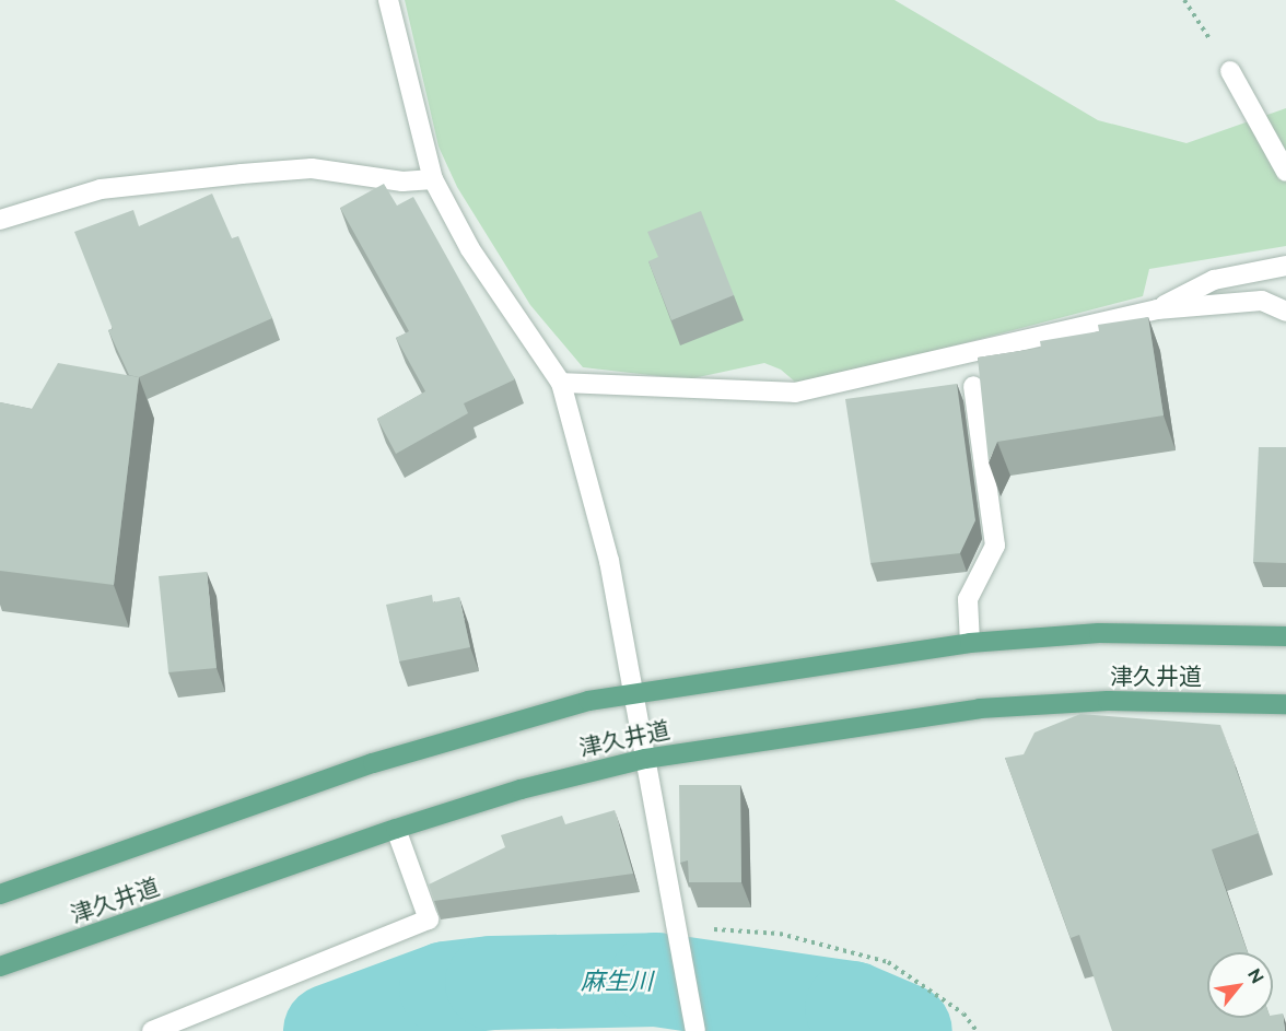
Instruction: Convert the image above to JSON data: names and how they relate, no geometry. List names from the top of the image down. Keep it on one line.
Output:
{"streets":{"main road":["津久井道"]},"water":["麻生川"],"north":"top right"}
